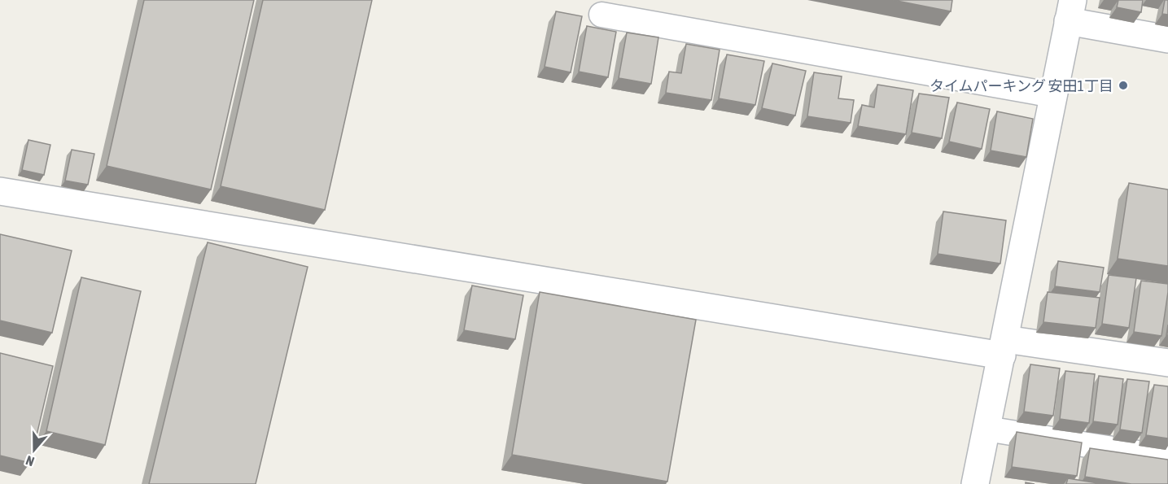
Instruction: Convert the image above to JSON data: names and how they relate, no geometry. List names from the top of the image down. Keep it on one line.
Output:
{"places":["タイムパーキング 安田1丁目"],"north":"bottom"}
